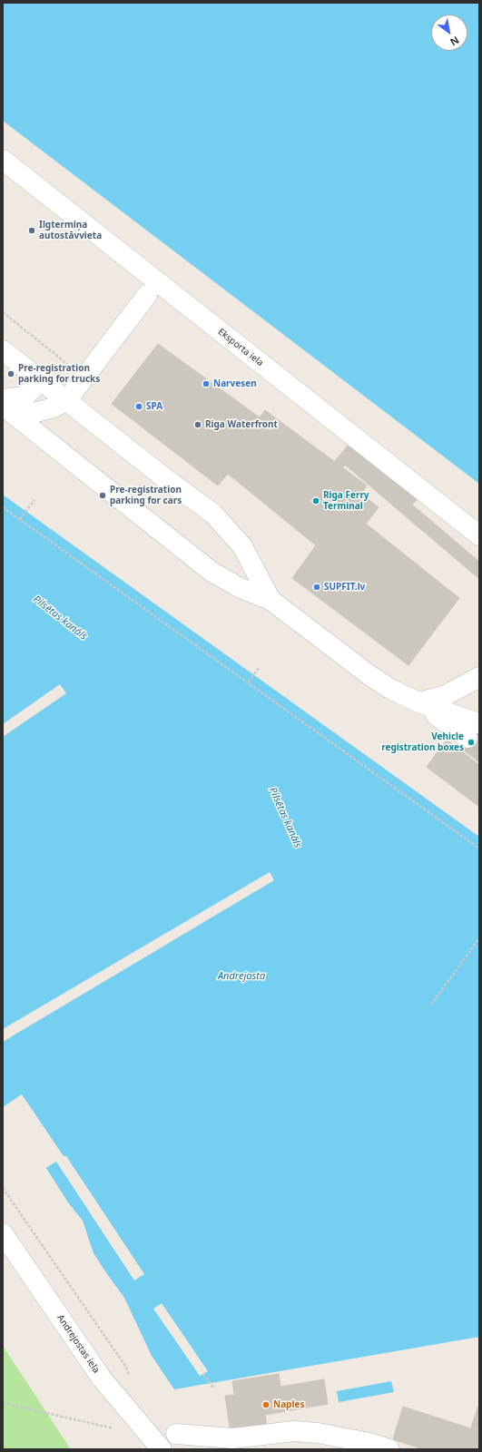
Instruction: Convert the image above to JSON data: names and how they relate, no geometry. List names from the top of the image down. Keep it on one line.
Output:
{"streets":{"street":["Eksporta iela","Andrejostas iela"]},"water":["Pilsētas kanāls","Andrejosta"],"places":["Ilgtermiņa autostāvvieta","Pre-registration parking for trucks","Narvesen","SPA","Riga Waterfront","Pre-registration parking for cars","Riga Ferry Terminal","SUPFIT.lv","Vehicle registration boxes","Naples"],"north":"bottom right"}
